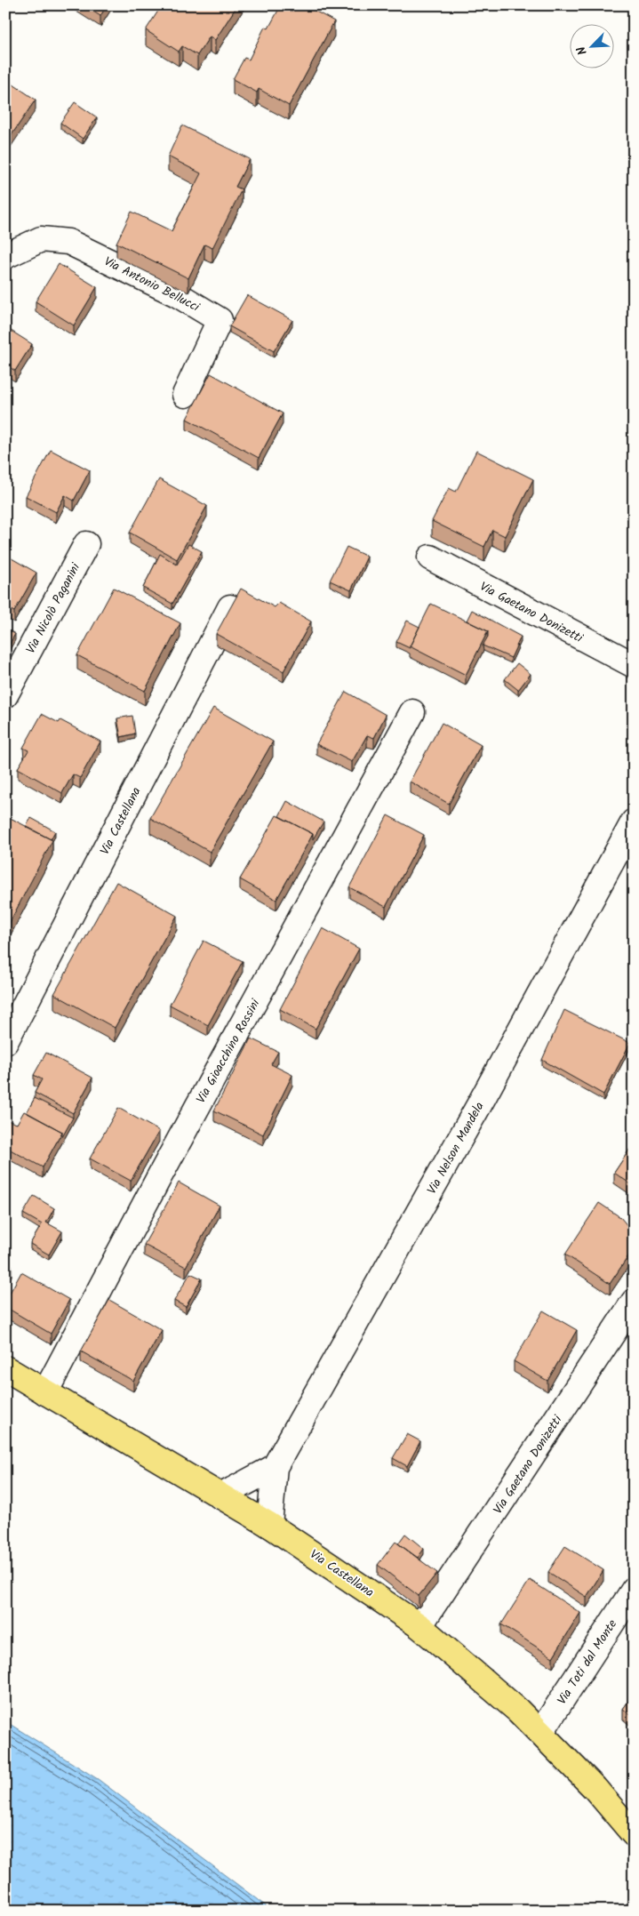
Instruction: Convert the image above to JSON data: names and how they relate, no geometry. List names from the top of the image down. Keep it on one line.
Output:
{"streets":{"main road":["Via Castellana"],"street":["Via Antonio Bellucci","Via Nicolò Paganini","Via Gaetano Donizetti","Via Gioacchino Rossini","Via Nelson Mandela","Via Toti dal Monte"]},"crossings":[["Via Gaetano Donizetti","Via Castellana"],["Via Castellana","Via Gioacchino Rossini"],["Via Castellana","Via Nelson Mandela"],["Via Castellana","Via Toti dal Monte"]],"north":"bottom left"}
